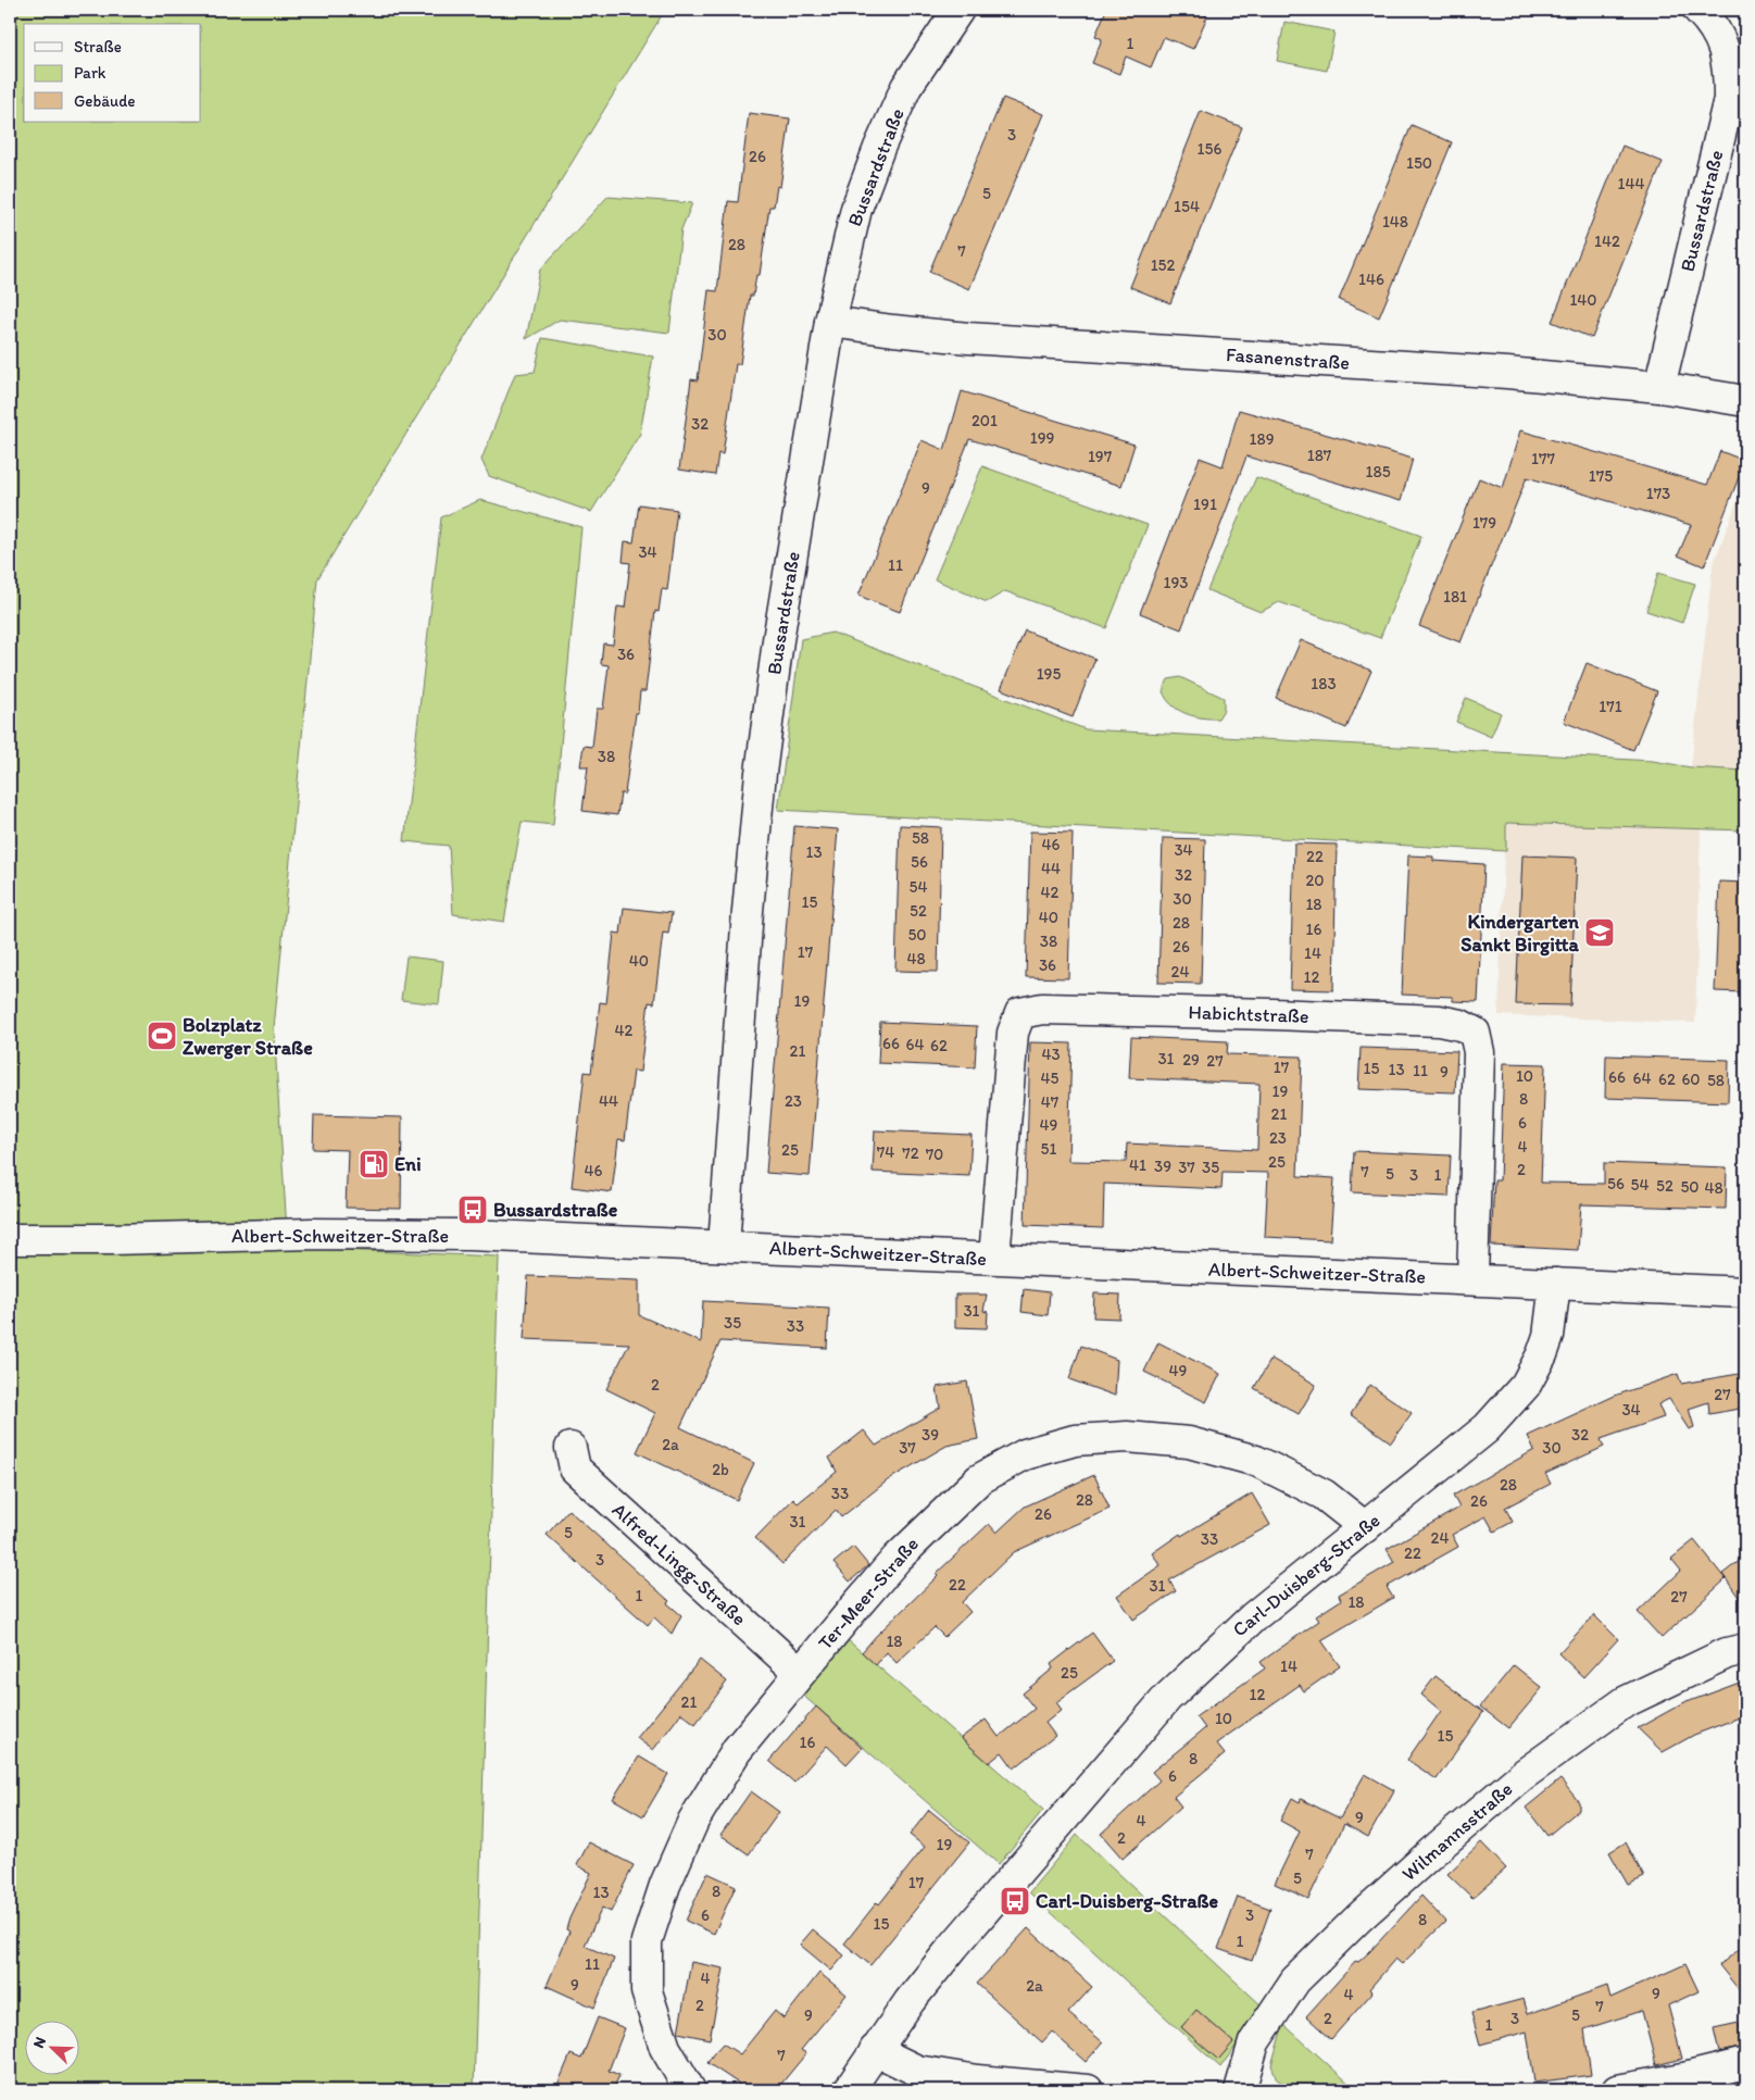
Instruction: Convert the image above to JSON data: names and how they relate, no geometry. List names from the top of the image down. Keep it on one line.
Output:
{"streets":{"street":["Bussardstraße","Fasanenstraße","Habichtstraße","Albert-Schweitzer-Straße","Alfred-Lingg-Straße","Carl-Duisberg-Straße","Ter-Meer-Straße","Wilmannsstraße"]},"crossings":[["Bussardstraße","Fasanenstraße"],["Bussardstraße","Albert-Schweitzer-Straße"],["Habichtstraße","Albert-Schweitzer-Straße"],["Albert-Schweitzer-Straße","Carl-Duisberg-Straße"],["Alfred-Lingg-Straße","Ter-Meer-Straße"],["Carl-Duisberg-Straße","Ter-Meer-Straße"]],"places":{"school or university":["Kindergarten Sankt Birgitta"],"sports":["Bolzplatz Zwerger Straße"],"fuel station":["Eni"],"bus stop":["Bussardstraße","Carl-Duisberg-Straße"]},"house_numbers":["1","3","156","26","150","144","5","154","148","142","28","7","152","146","140","30","201","32","199","189","187","197","177","185","175","9","173","191","179","34","11","193","181","36","195","183","171","38","58","46","34","13","22","56","44","32","20","54","42","30","15","18","52","40","28","16","50","38","26","17","14","48","40","36","24","12","19","42","66","64","62","21","43","31","29","27","17","15","13","11","9","10","66","45","64","62","60","58","19","8","44","23","47","21","6","49","23","4","51","25","74","72","70","25","41","39","37","35","2","46","7","5","3","1","56","54","52","50","48","31","35","33","49","2","27","34","39","32","2a","37","30","2b","28","33","28","26","26","31","5","24","33","22","3","22","31","1","27","18","18","14","25","12","21","10","15","16","8","6","9","4","2","19","7","5","17","8","13","6","3","8","15","1","11","4","9","2a","9","4","2","7","9","5","2","3","1","7"],"legend":["Straße","Park","Gebäude"],"north":"top left"}
